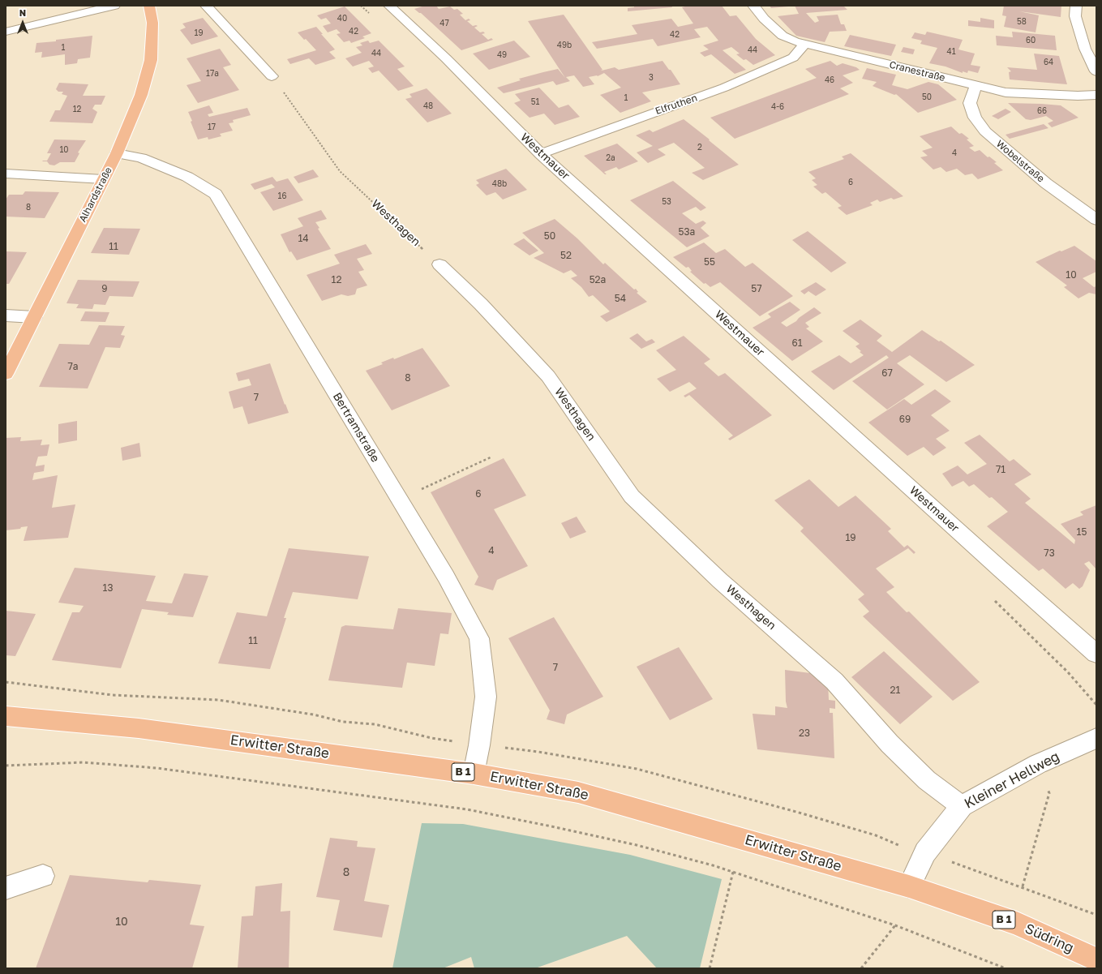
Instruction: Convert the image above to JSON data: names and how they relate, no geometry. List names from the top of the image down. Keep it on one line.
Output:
{"streets":{"main road":["Alhardstraße","Erwitter Straße","B 1","Südring"],"street":["Cranestraße","Elfruthen","Westmauer","Wobelstraße","Westhagen","Bertramstraße","Kleiner Hellweg"]},"crossings":[["Cranestraße","Elfruthen"],["Cranestraße","Wobelstraße"],["Elfruthen","Westmauer"],["Alhardstraße","Bertramstraße"],["Westhagen","Kleiner Hellweg"],["Bertramstraße","Erwitter Straße"],["Erwitter Straße","Kleiner Hellweg"],["Erwitter Straße","Südring"],["Kleiner Hellweg","Südring"]],"house_numbers":["40","58","47","42","19","42","60","49b","1","44","41","44","49","64","17a","3","46","50","1","51","48","4-6","12","66","17","2","10","4","2a","6","48b","16","53","8","53a","50","14","11","52","55","10","12","52a","9","57","54","61","7a","67","8","7","69","71","6","15","19","4","73","13","11","7","21","23","8","10"],"north":"top"}
